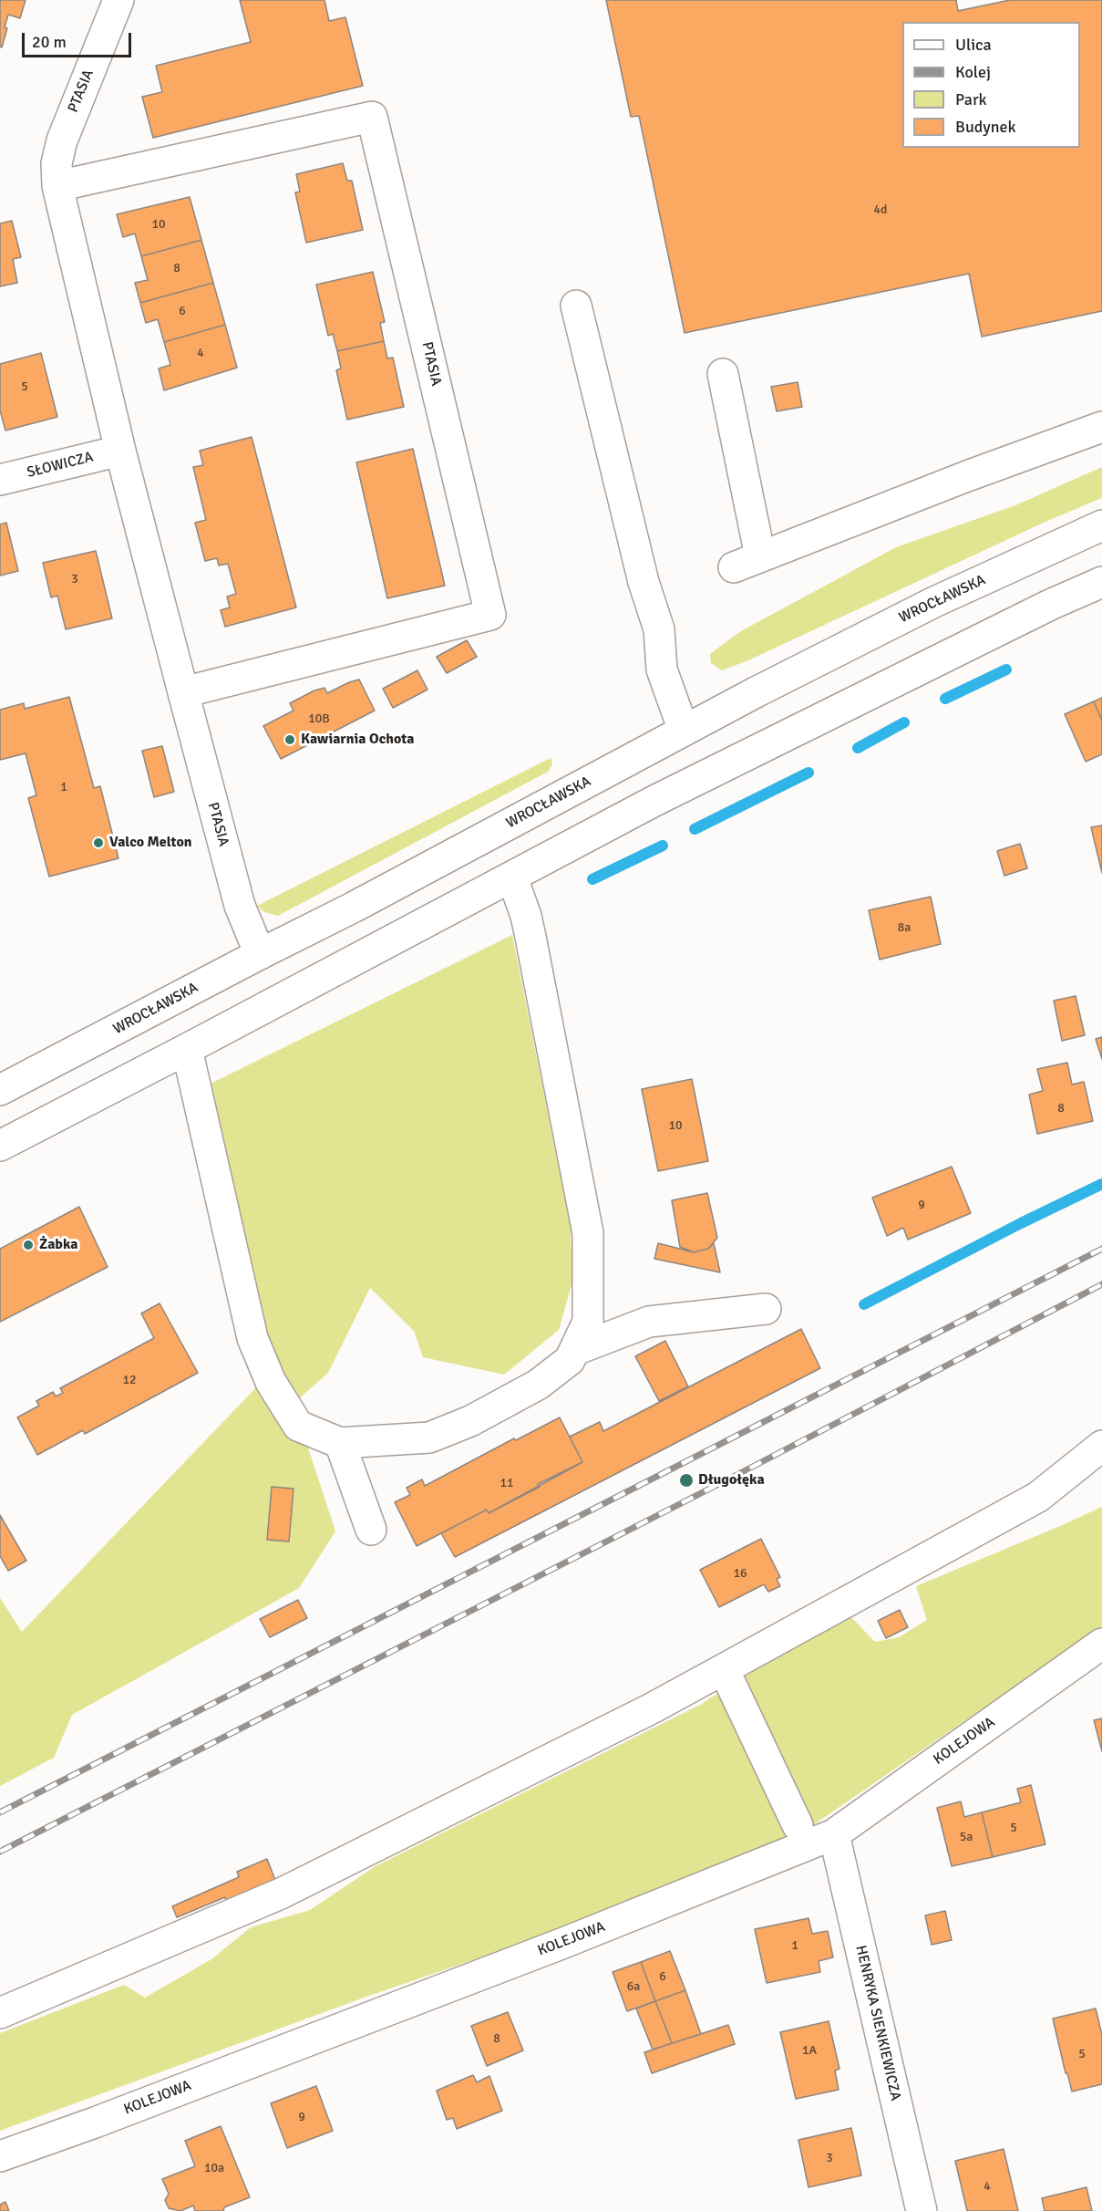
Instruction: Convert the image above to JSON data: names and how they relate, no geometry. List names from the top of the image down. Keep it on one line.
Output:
{"streets":{"street":["PTASIA","SŁOWICZA","WROCŁAWSKA","KOLEJOWA","HENRYKA SIENKIEWICZA"]},"crossings":[["PTASIA","SŁOWICZA"],["PTASIA","WROCŁAWSKA"],["KOLEJOWA","HENRYKA SIENKIEWICZA"]],"places":["Kawiarnia Ochota","Valco Melton","Żabka","Długołęka"],"house_numbers":["4d","10","8","6","4","5","3","10B","1","8a","8","10","9","12","11","16","5","5a","1","6","6a","8","1A","5","9","3","10a","4"],"legend":["Ulica","Kolej","Park","Budynek"],"scale_bar":"20 m"}
